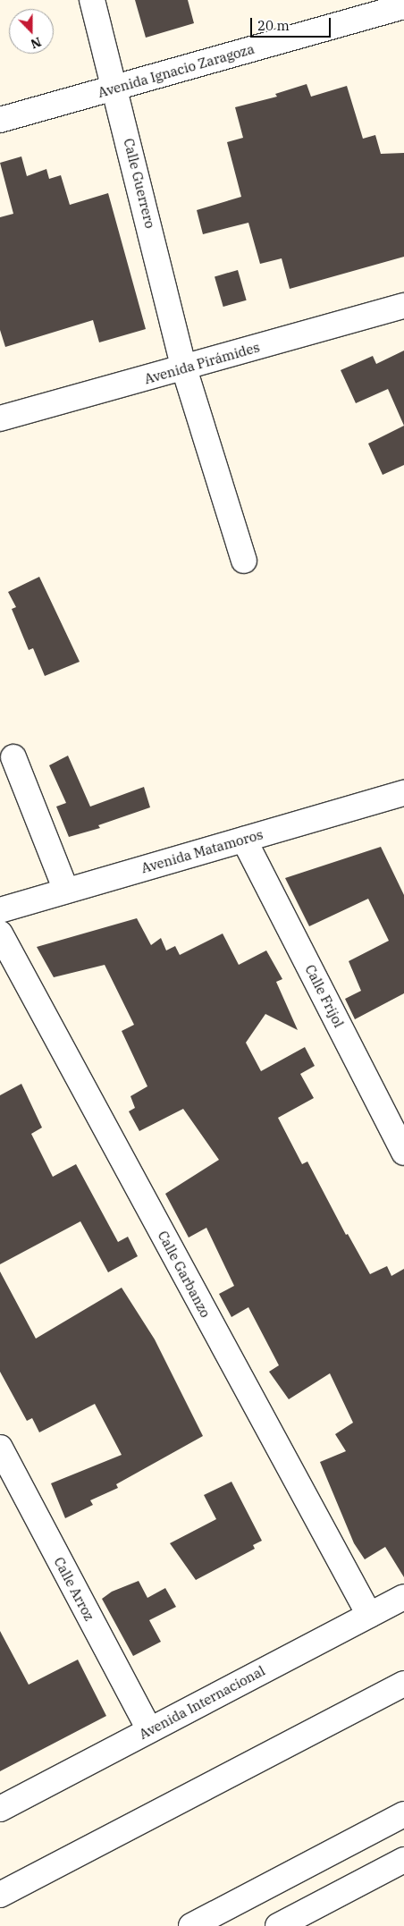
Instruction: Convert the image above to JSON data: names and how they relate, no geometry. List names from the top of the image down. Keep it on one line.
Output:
{"streets":{"street":["Avenida Ignacio Zaragoza","Calle Guerrero","Avenida Pirámides","Avenida Matamoros","Calle Frijol","Calle Garbanzo","Calle Arroz","Avenida Internacional"]},"crossings":[["Avenida Ignacio Zaragoza","Calle Guerrero"],["Calle Guerrero","Avenida Pirámides"],["Avenida Matamoros","Calle Frijol"],["Calle Garbanzo","Avenida Internacional"],["Calle Arroz","Avenida Internacional"]],"scale_bar":"20 m","north":"bottom"}
